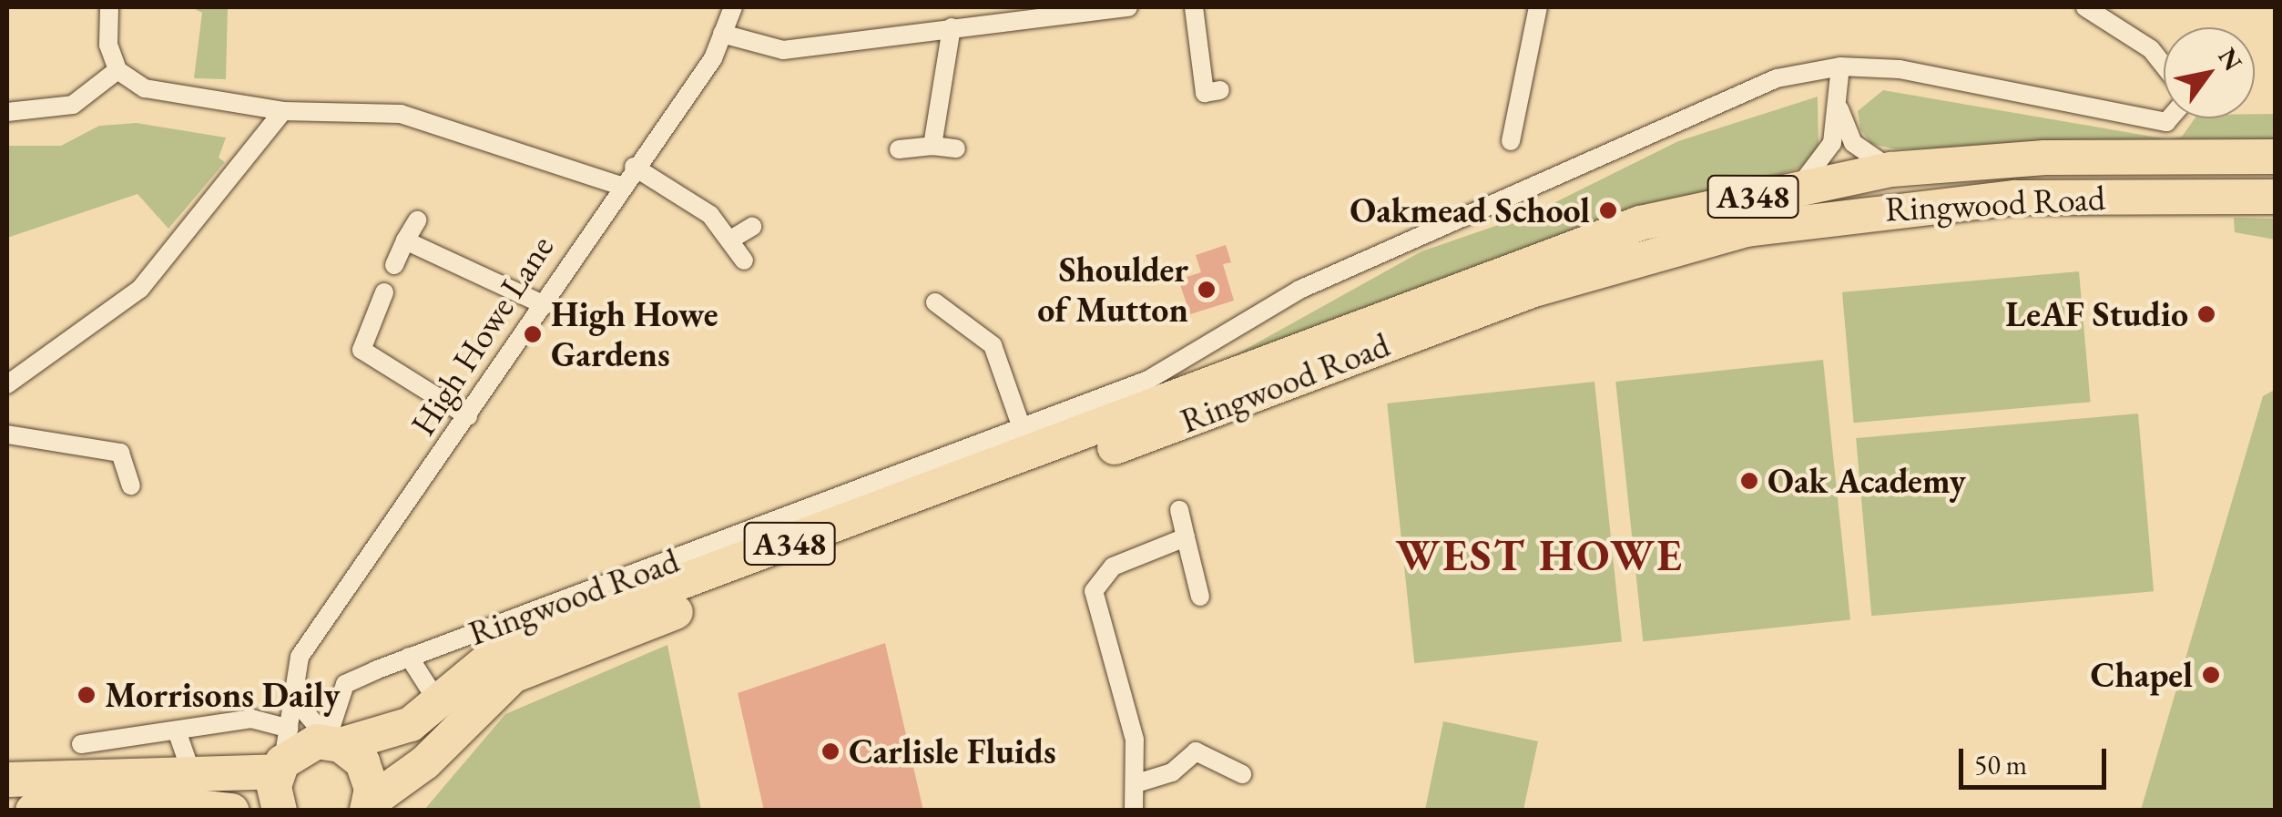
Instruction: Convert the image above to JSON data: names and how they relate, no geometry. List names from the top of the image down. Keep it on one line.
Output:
{"streets":{"highway":["A348","Ringwood Road"],"street":["High Howe Lane"]},"districts":["WEST HOWE"],"places":["Oakmead School","Shoulder of Mutton","LeAF Studio","High Howe Gardens","Oak Academy","Chapel","Morrisons Daily","Carlisle Fluids"],"scale_bar":"50 m","north":"top right"}
